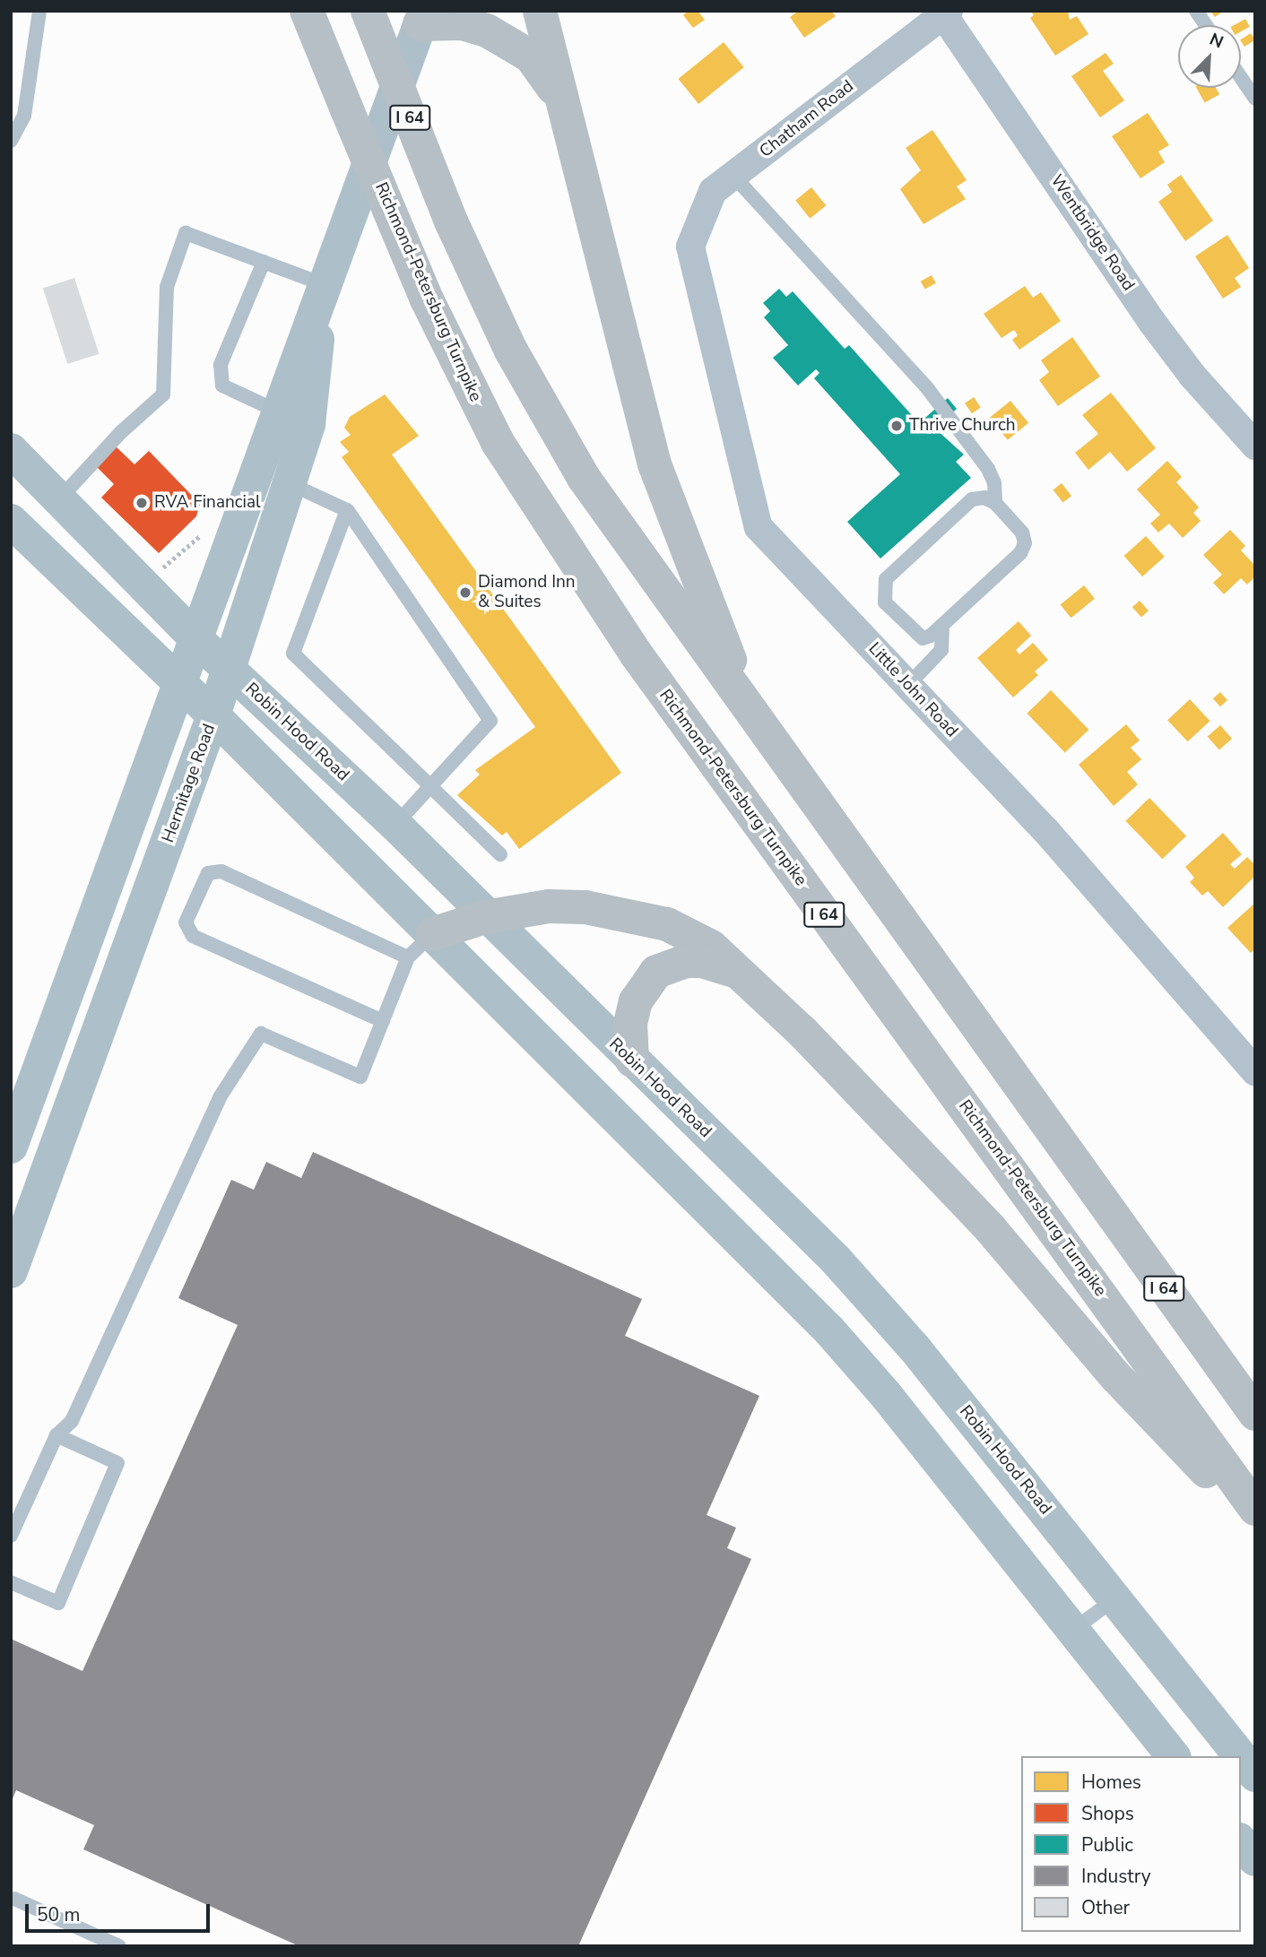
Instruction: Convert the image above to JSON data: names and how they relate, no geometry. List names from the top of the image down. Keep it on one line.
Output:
{"streets":{"highway":["I 64","Richmond-Petersburg Turnpike"],"main road":["Robin Hood Road","Hermitage Road"],"street":["Chatham Road","Wentbridge Road","Little John Road"]},"crossings":[["Chatham Road","Wentbridge Road"],["Chatham Road","Little John Road"],["Robin Hood Road","Hermitage Road"]],"places":["Thrive Church","RVA Financial","Diamond Inn & Suites"],"legend":["Homes","Shops","Public","Industry","Other"],"scale_bar":"50 m","north":"top right"}
